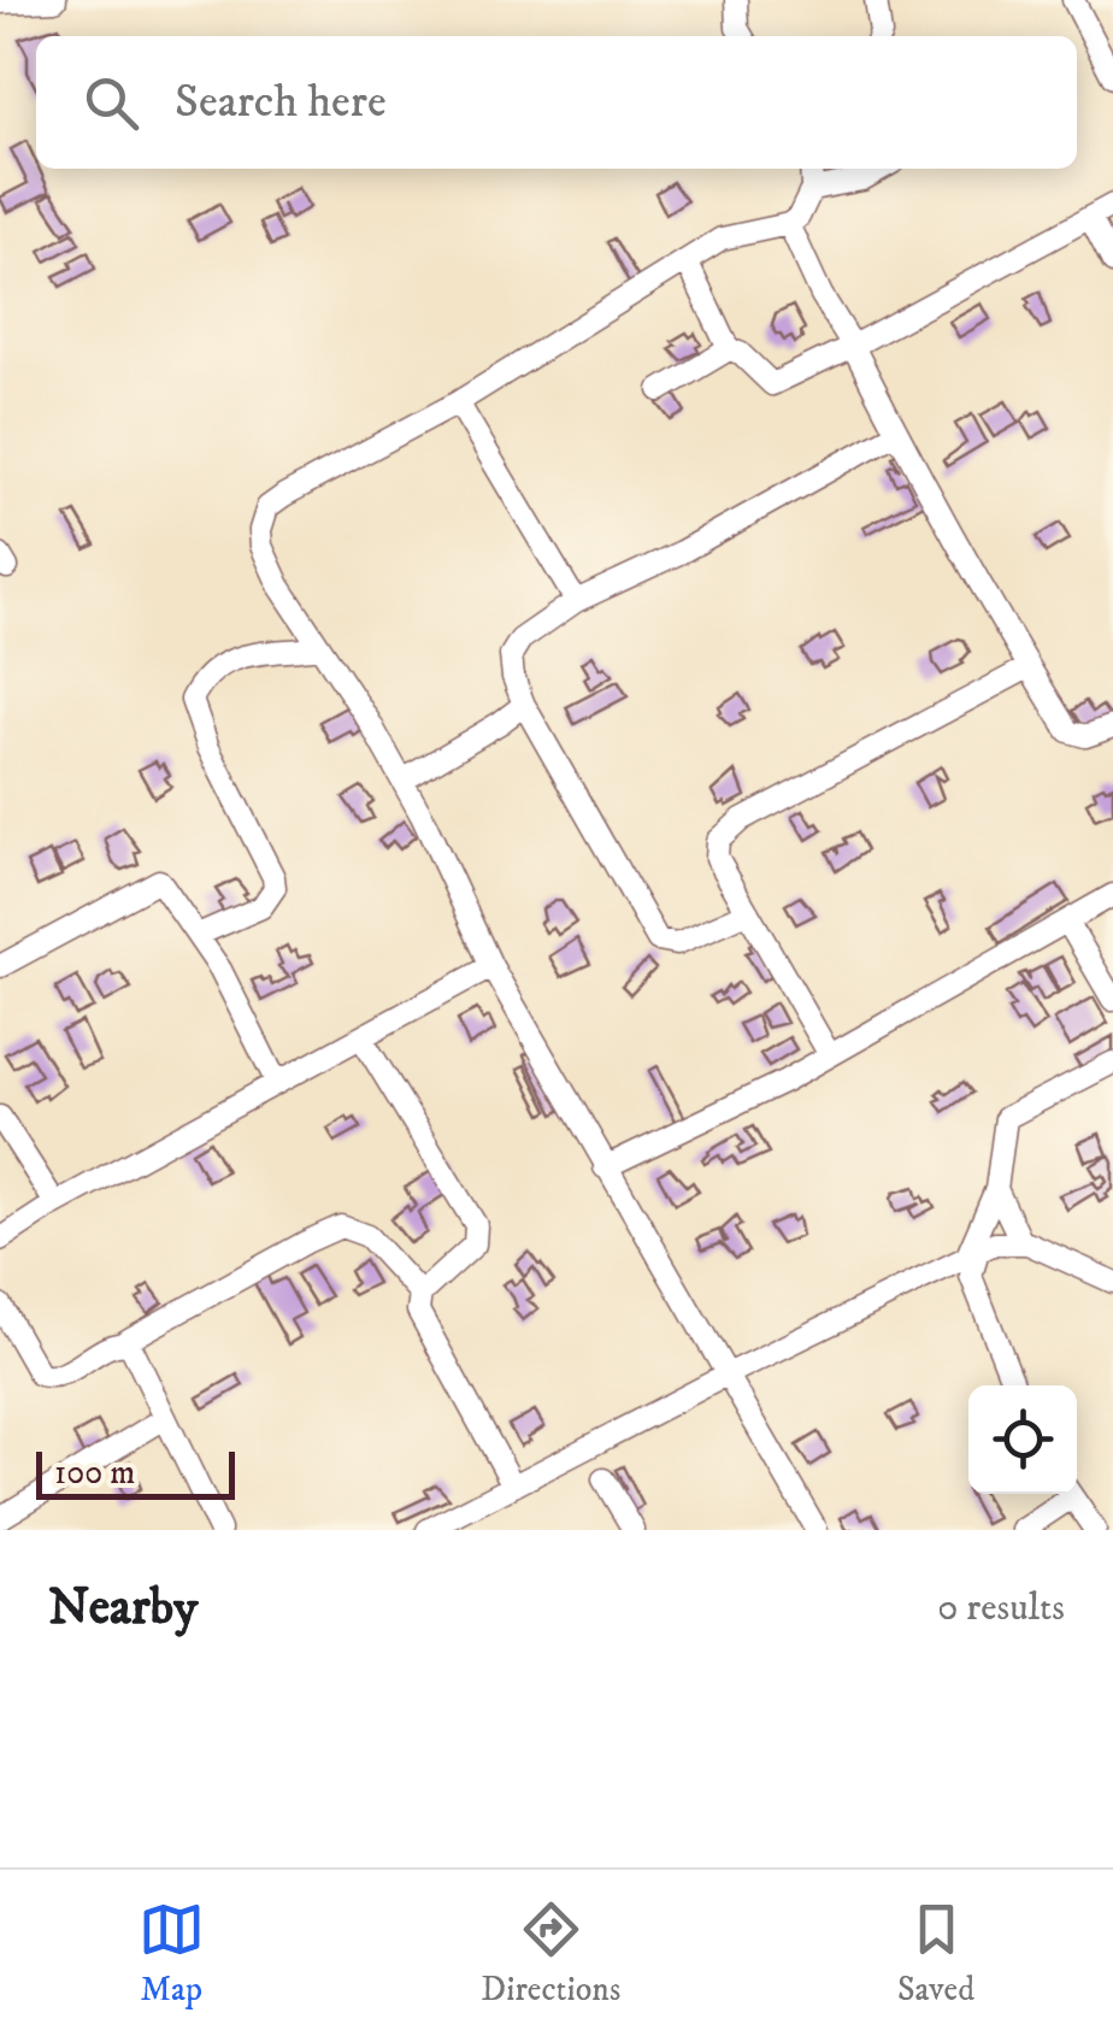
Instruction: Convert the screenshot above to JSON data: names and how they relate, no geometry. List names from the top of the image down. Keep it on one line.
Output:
{"scale_bar":"100 m","page":{"search":"Search here","scale":"100 m","heading":["Nearby","0 results"],"nav":["Map","Directions","Saved"]}}
